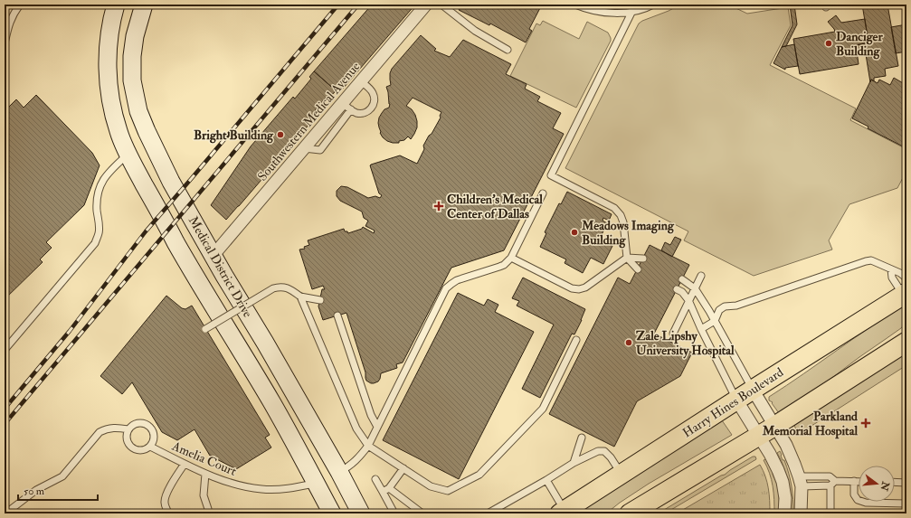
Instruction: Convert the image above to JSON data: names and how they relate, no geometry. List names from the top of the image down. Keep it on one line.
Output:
{"streets":{"main road":["Medical District Drive","Harry Hines Boulevard"],"street":["Southwestern Medical Avenue"],"lane":["Amelia Court"]},"crossings":[["Southwestern Medical Avenue","Medical District Drive"],["Medical District Drive","Amelia Court"]],"places":{"other":["Danciger Building","Bright Building","Meadows Imaging Building","Zale Lipshy University Hospital"],"health":["Children's Medical Center of Dallas","Parkland Memorial Hospital"]},"scale_bar":"50 m","north":"right"}
